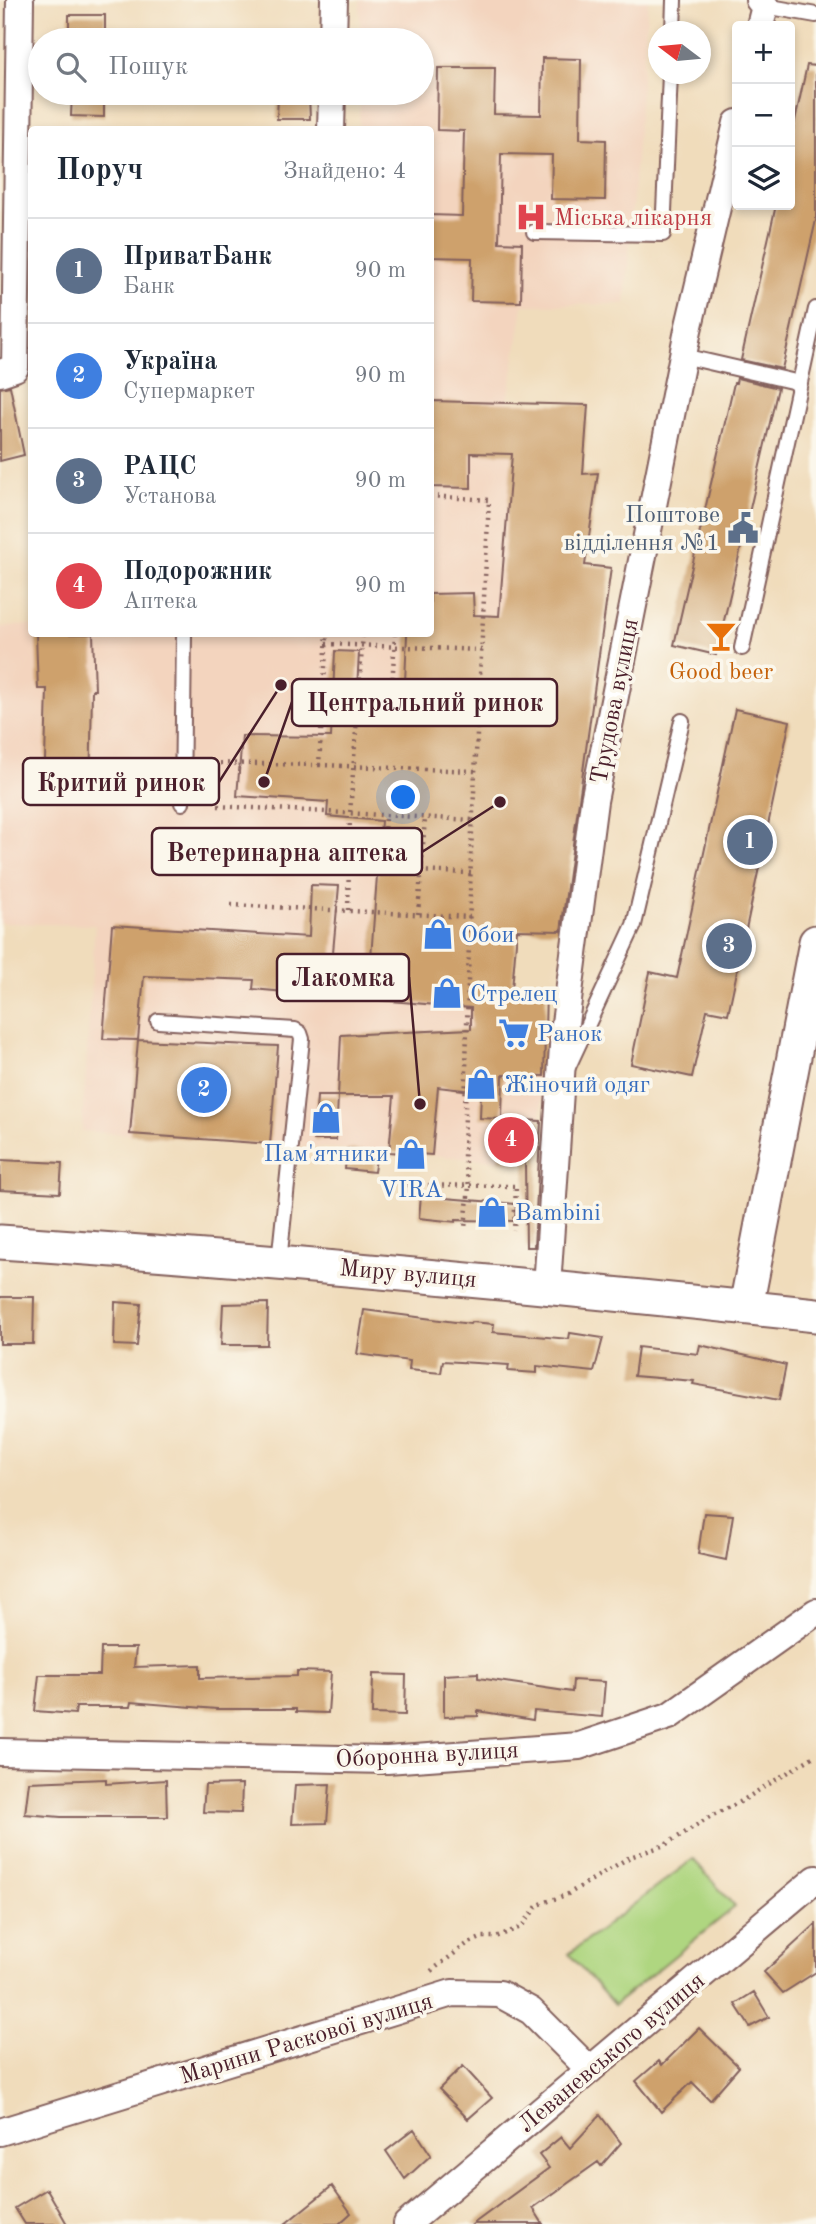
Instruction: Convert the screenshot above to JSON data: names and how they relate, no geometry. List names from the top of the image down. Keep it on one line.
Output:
{"streets":{"street":["Трудова вулиця","Миру вулиця","Оборонна вулиця","Марини Раскової вулиця","Леваневського вулиця"]},"crossings":[["Трудова вулиця","Миру вулиця"],["Марини Раскової вулиця","Леваневського вулиця"]],"places":{"hospital":["Міська лікарня"],"public building":["Поштове відділення №1"],"bar":["Good beer"],"other":["Критий ринок","Центральний ринок","Ветеринарна аптека","Лакомка"],"shop":["Обои","Стрелец","Жіночий одяг","Пам'ятники","VIRA","Bambini"],"supermarket":["Ранок"]},"north":"left","page":{"map_buttons":["+","−"],"search":"Пошук","heading":["Поруч","Знайдено: 4"],"list":[{"mark":"1","name":"ПриватБанк","note":"Банк","value":"90 m"},{"mark":"2","name":"Україна","note":"Супермаркет","value":"90 m"},{"mark":"3","name":"РАЦС","note":"Установа","value":"90 m"},{"mark":"4","name":"Подорожник","note":"Аптека","value":"90 m"}],"pins":["1","3","2","4"]}}
